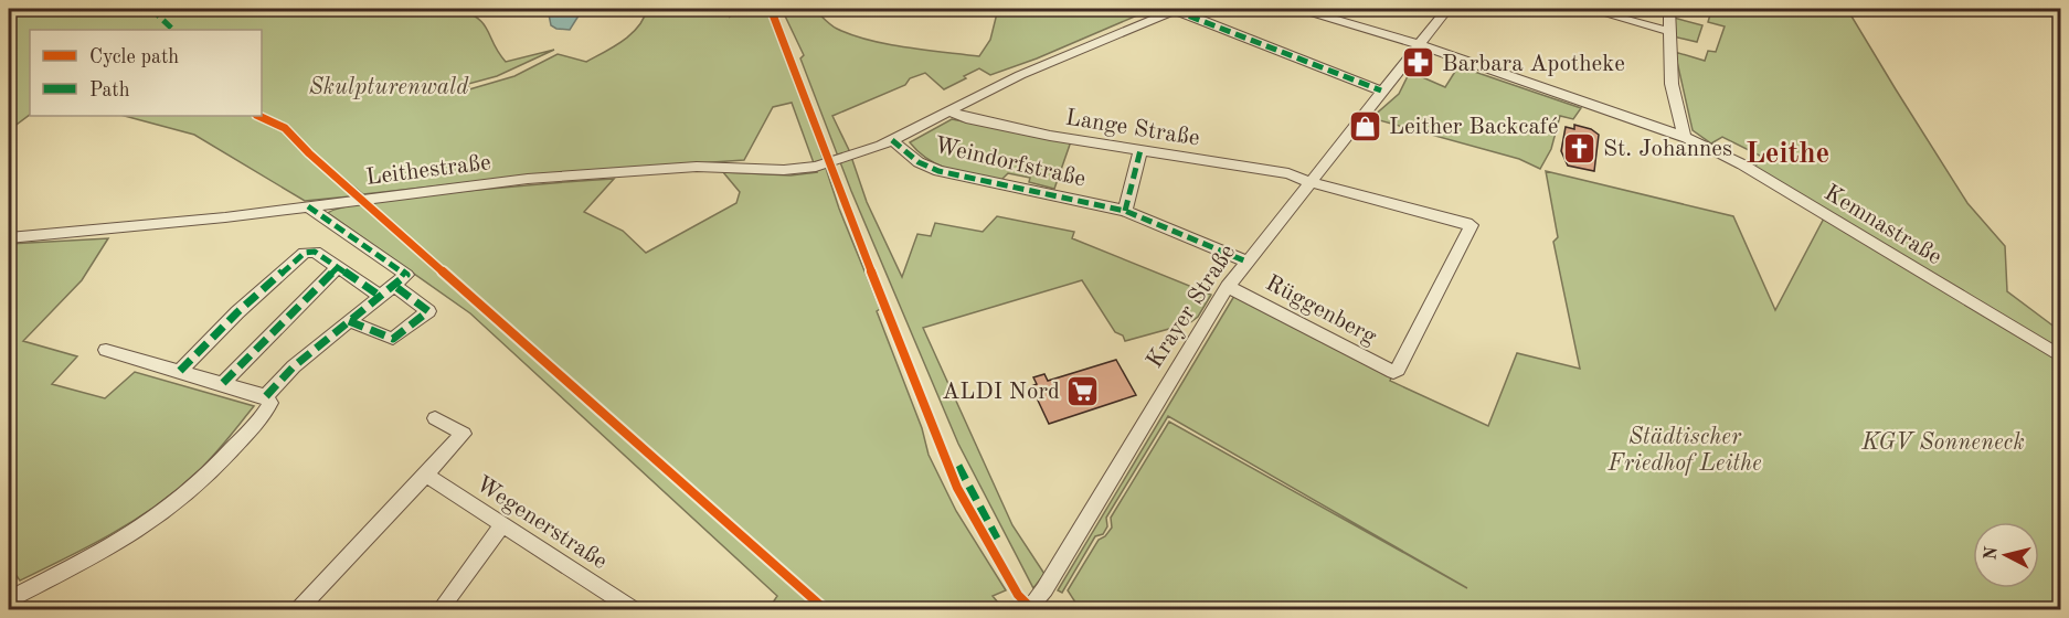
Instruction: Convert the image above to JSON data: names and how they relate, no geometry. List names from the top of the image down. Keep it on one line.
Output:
{"streets":{"street":["Lange Straße","Weindorfstraße","Leithestraße","Kemnastraße","Krayer Straße","Rüggenberg","Wegenerstraße"]},"crossings":[["Lange Straße","Leithestraße"],["Lange Straße","Krayer Straße"],["Lange Straße","Rüggenberg"],["Weindorfstraße","Leithestraße"],["Weindorfstraße","Krayer Straße"],["Kemnastraße","Krayer Straße"],["Krayer Straße","Rüggenberg"]],"districts":["Leithe"],"parks":["Skulpturenwald","Städtischer Friedhof Leithe","KGV Sonneneck"],"places":{"pharmacy":["Barbara Apotheke"],"shop":["Leither Backcafé"],"church":["St. Johannes"],"supermarket":["ALDI Nord"]},"legend":["Cycle path","Path"],"north":"left"}
